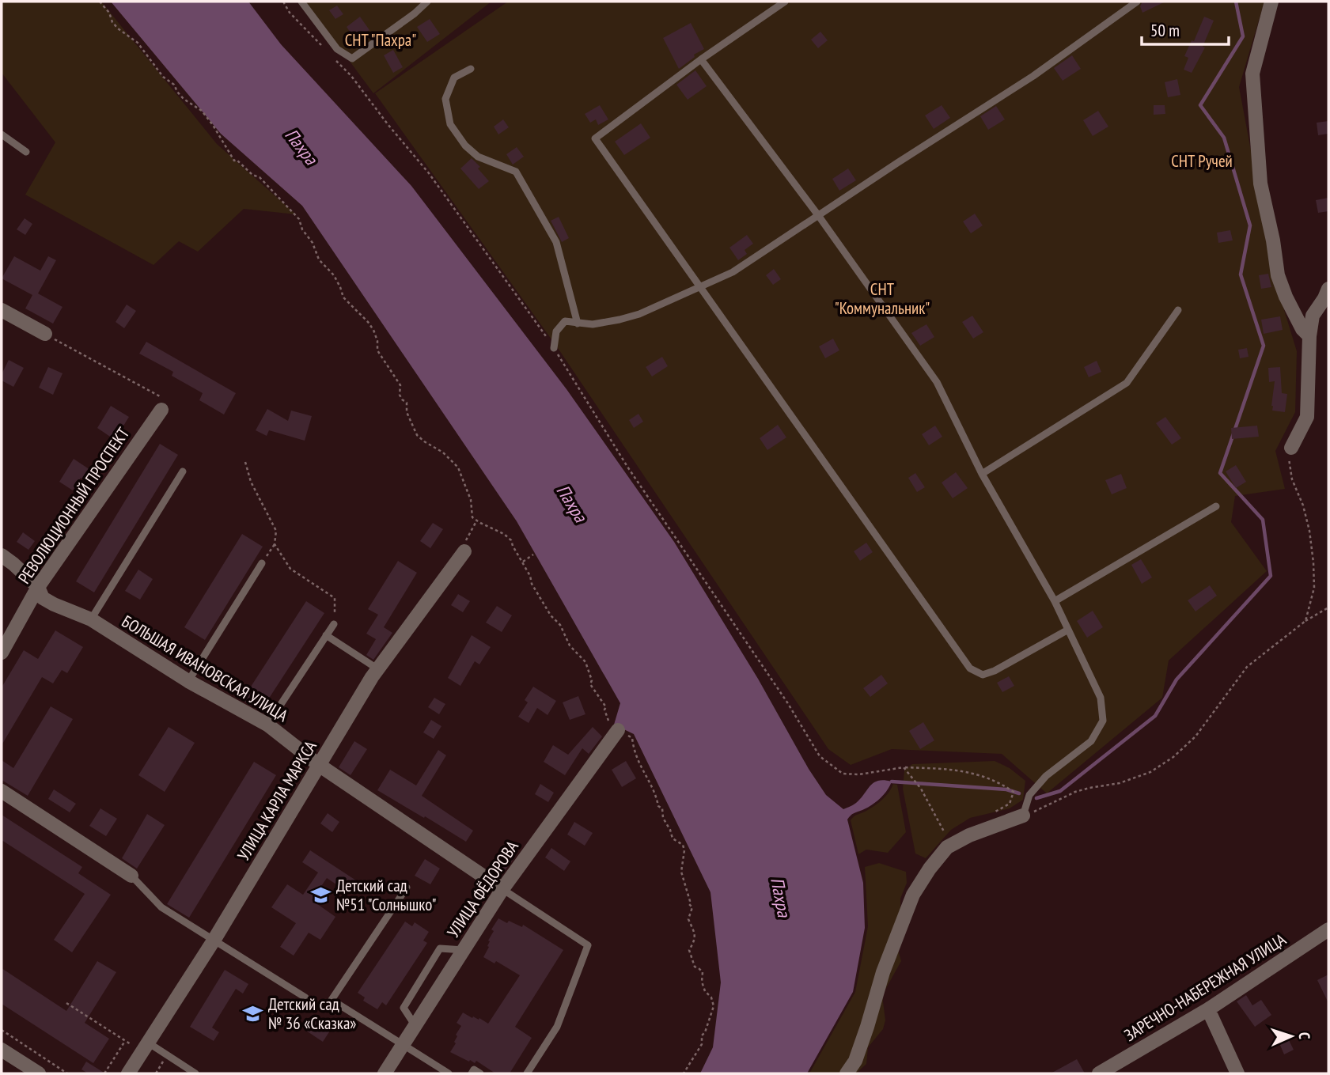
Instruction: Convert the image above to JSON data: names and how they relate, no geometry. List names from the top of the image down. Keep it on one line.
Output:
{"streets":{"street":["РЕВОЛЮЦИОННЫЙ ПРОСПЕКТ","БОЛЬШАЯ ИВАНОВСКАЯ УЛИЦА","УЛИЦА КАРЛА МАРКСА","УЛИЦА ФЁДОРОВА","ЗАРЕЧНО-НАБЕРЕЖНАЯ УЛИЦА"]},"crossings":[["РЕВОЛЮЦИОННЫЙ ПРОСПЕКТ","БОЛЬШАЯ ИВАНОВСКАЯ УЛИЦА"],["БОЛЬШАЯ ИВАНОВСКАЯ УЛИЦА","УЛИЦА КАРЛА МАРКСА"],["БОЛЬШАЯ ИВАНОВСКАЯ УЛИЦА","УЛИЦА ФЁДОРОВА"]],"water":["Пахра"],"parks":["СНТ \"Пахра\"","СНТ Ручей","СНТ \"Коммунальник\""],"places":{"school or university":["Детский сад №51 \"Солнышко\"","Детский сад № 36 «Сказка»"]},"scale_bar":"50 m","north":"right"}
